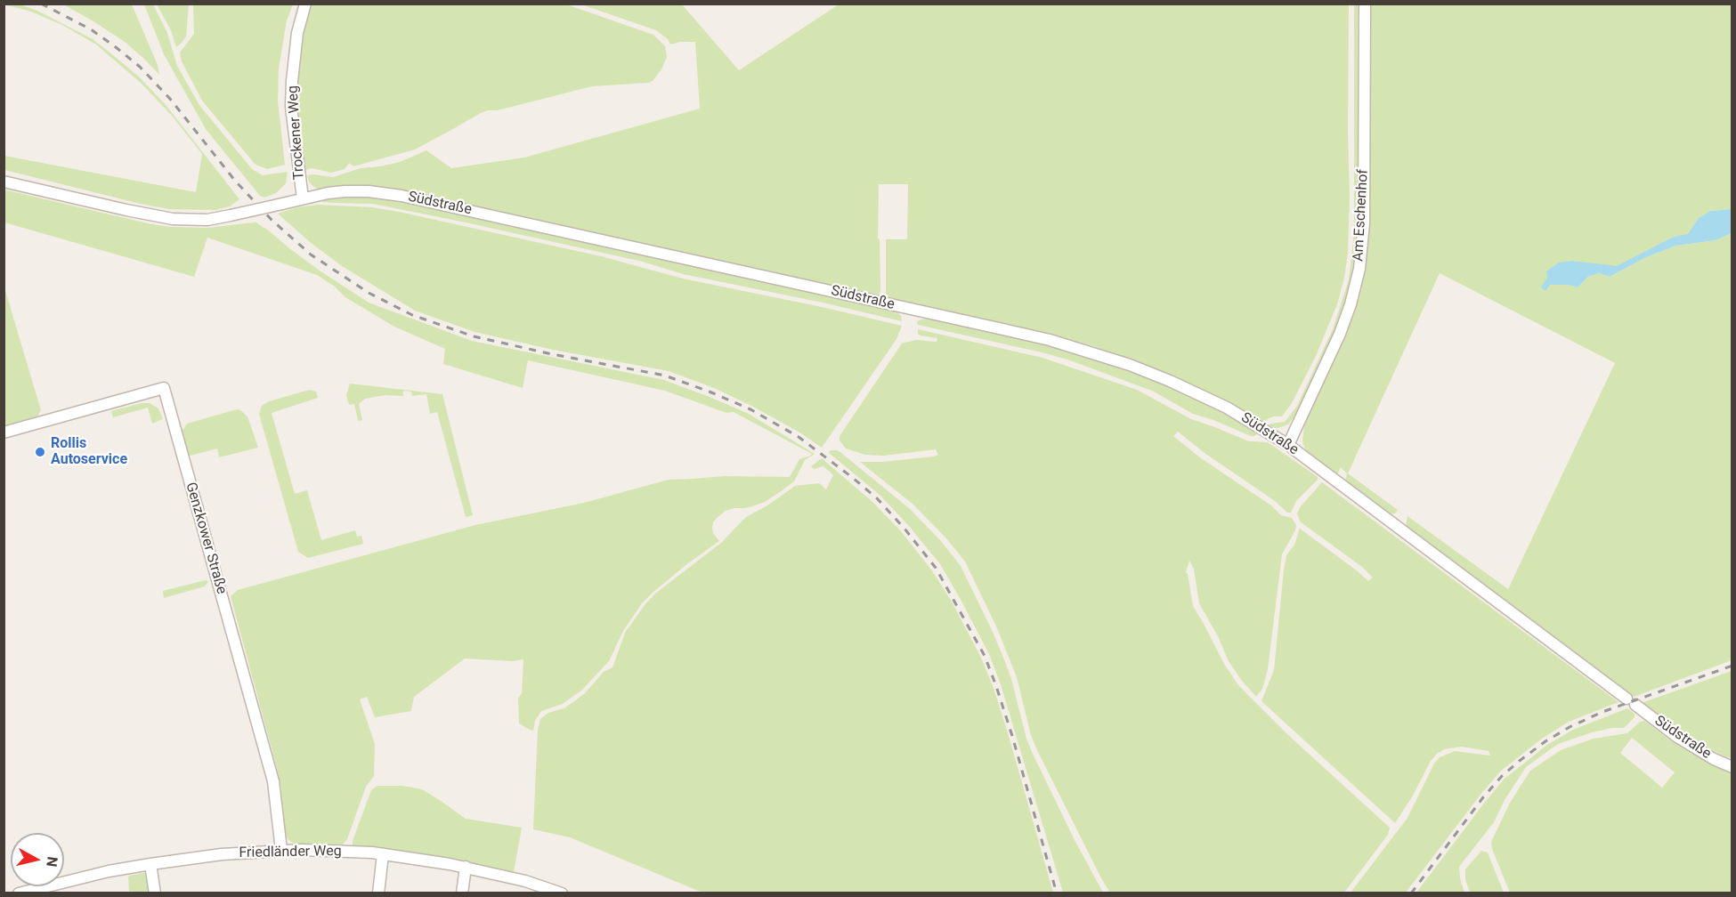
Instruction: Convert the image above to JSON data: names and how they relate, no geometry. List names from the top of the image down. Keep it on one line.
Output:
{"streets":{"street":["Trockener Weg","Südstraße","Am Eschenhof","Genzkower Straße","Friedländer Weg"]},"crossings":[["Trockener Weg","Südstraße"],["Südstraße","Am Eschenhof"],["Genzkower Straße","Friedländer Weg"]],"places":["Rollis Autoservice"],"north":"right"}
